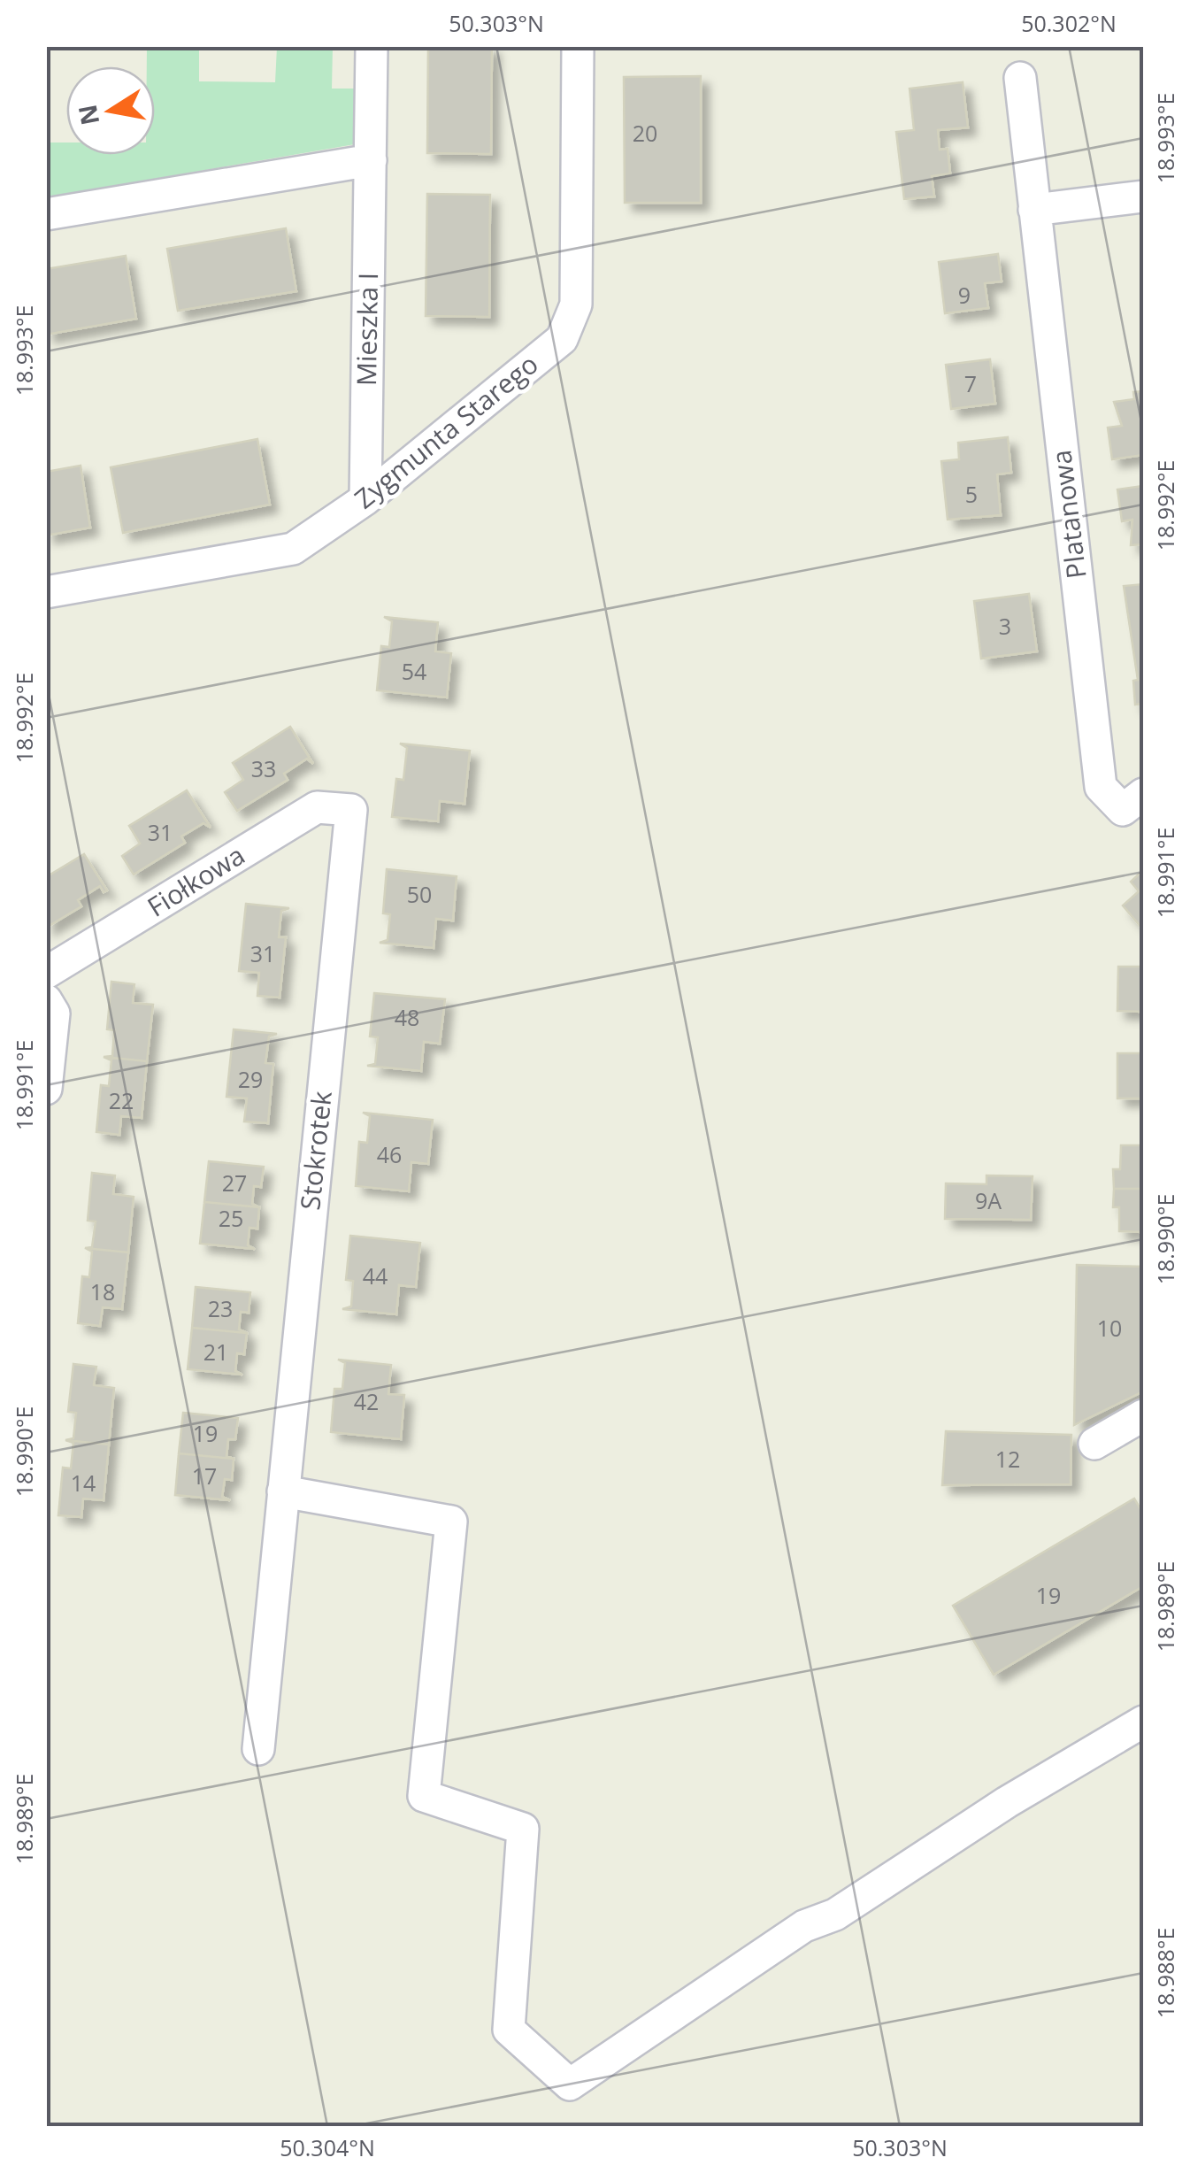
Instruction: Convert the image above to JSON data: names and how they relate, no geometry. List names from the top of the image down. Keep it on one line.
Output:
{"streets":{"street":["Mieszka I","Zygmunta Starego","Platanowa","Fiołkowa","Stokrotek"]},"crossings":[["Mieszka I","Zygmunta Starego"],["Fiołkowa","Stokrotek"]],"house_numbers":["20","9","7","5","3","54","33","31","50","31","48","29","22","46","27","9A","25","44","18","23","10","21","42","19","12","17","14","19"],"north":"left","coordinates":["50.303°N","50.302°N","18.993°E","18.992°E","18.991°E","18.990°E","18.989°E","18.988°E","50.304°N"]}
